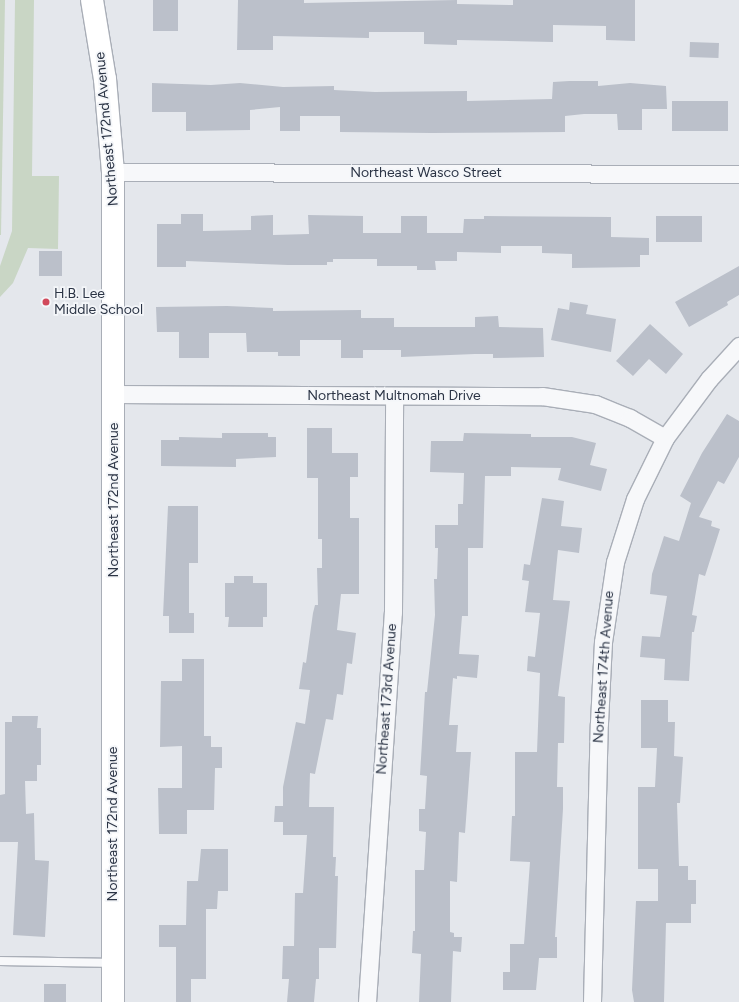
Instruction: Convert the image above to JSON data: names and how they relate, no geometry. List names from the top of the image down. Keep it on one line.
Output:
{"streets":{"street":["Northeast 172nd Avenue","Northeast Wasco Street","Northeast Multnomah Drive","Northeast 174th Avenue","Northeast 173rd Avenue"]},"crossings":[["Northeast 172nd Avenue","Northeast Wasco Street"],["Northeast 172nd Avenue","Northeast Multnomah Drive"],["Northeast Multnomah Drive","Northeast 174th Avenue"],["Northeast Multnomah Drive","Northeast 173rd Avenue"]],"places":["H.B. Lee Middle School"]}
